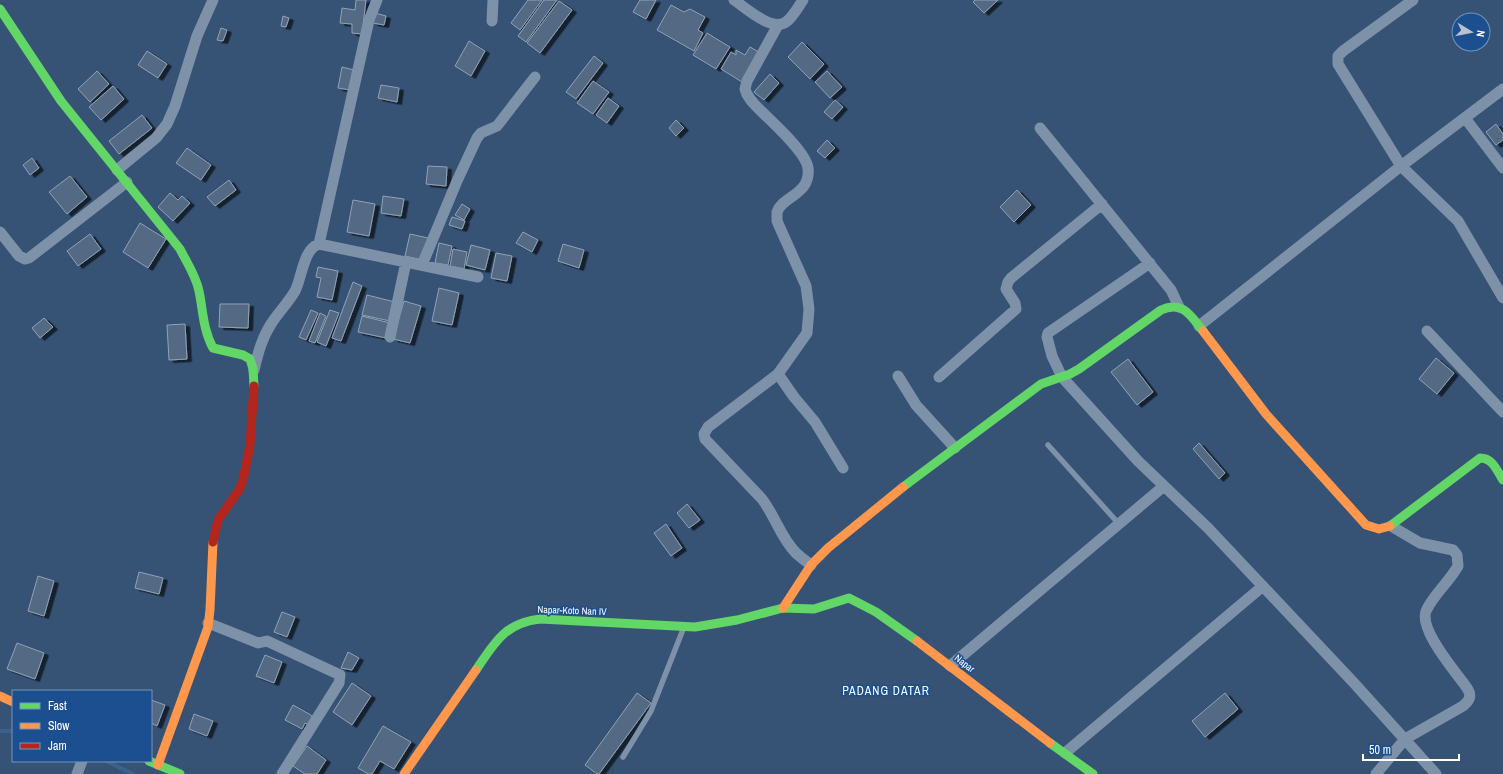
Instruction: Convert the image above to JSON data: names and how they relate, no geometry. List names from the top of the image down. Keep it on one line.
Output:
{"streets":{"street":["Napar-Koto Nan IV","Napar"]},"crossings":[["Napar-Koto Nan IV","Napar"]],"districts":["PADANG DATAR"],"legend":["Fast","Slow","Jam"],"scale_bar":"50 m","north":"right"}
